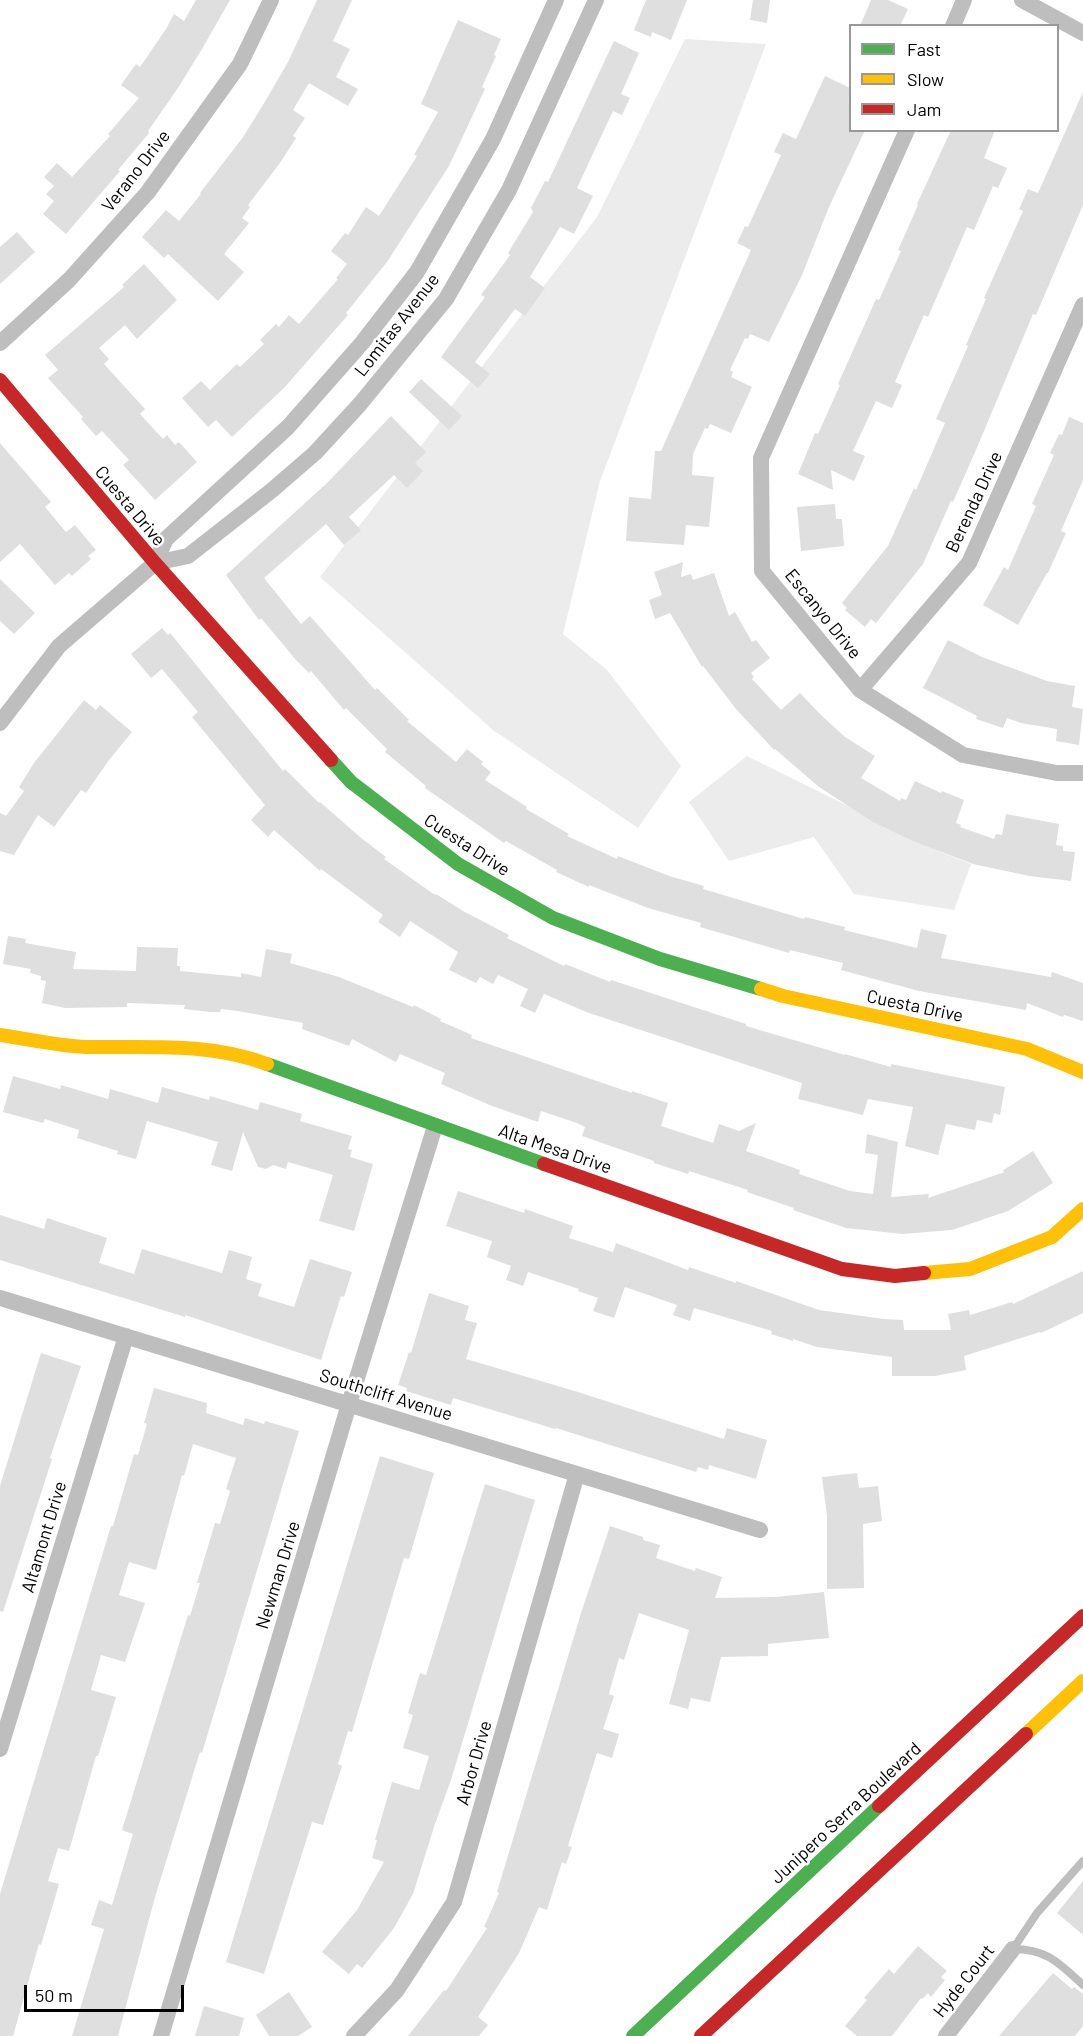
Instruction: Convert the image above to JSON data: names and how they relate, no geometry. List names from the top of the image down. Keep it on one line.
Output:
{"streets":{"street":["Verano Drive","Lomitas Avenue","Berenda Drive","Cuesta Drive","Escanyo Drive","Alta Mesa Drive","Southcliff Avenue","Altamont Drive","Newman Drive","Arbor Drive","Junipero Serra Boulevard","Hyde Court"]},"crossings":[["Lomitas Avenue","Cuesta Drive"],["Berenda Drive","Escanyo Drive"],["Alta Mesa Drive","Newman Drive"],["Southcliff Avenue","Altamont Drive"],["Southcliff Avenue","Newman Drive"],["Southcliff Avenue","Arbor Drive"]],"legend":["Fast","Slow","Jam"],"scale_bar":"50 m"}
